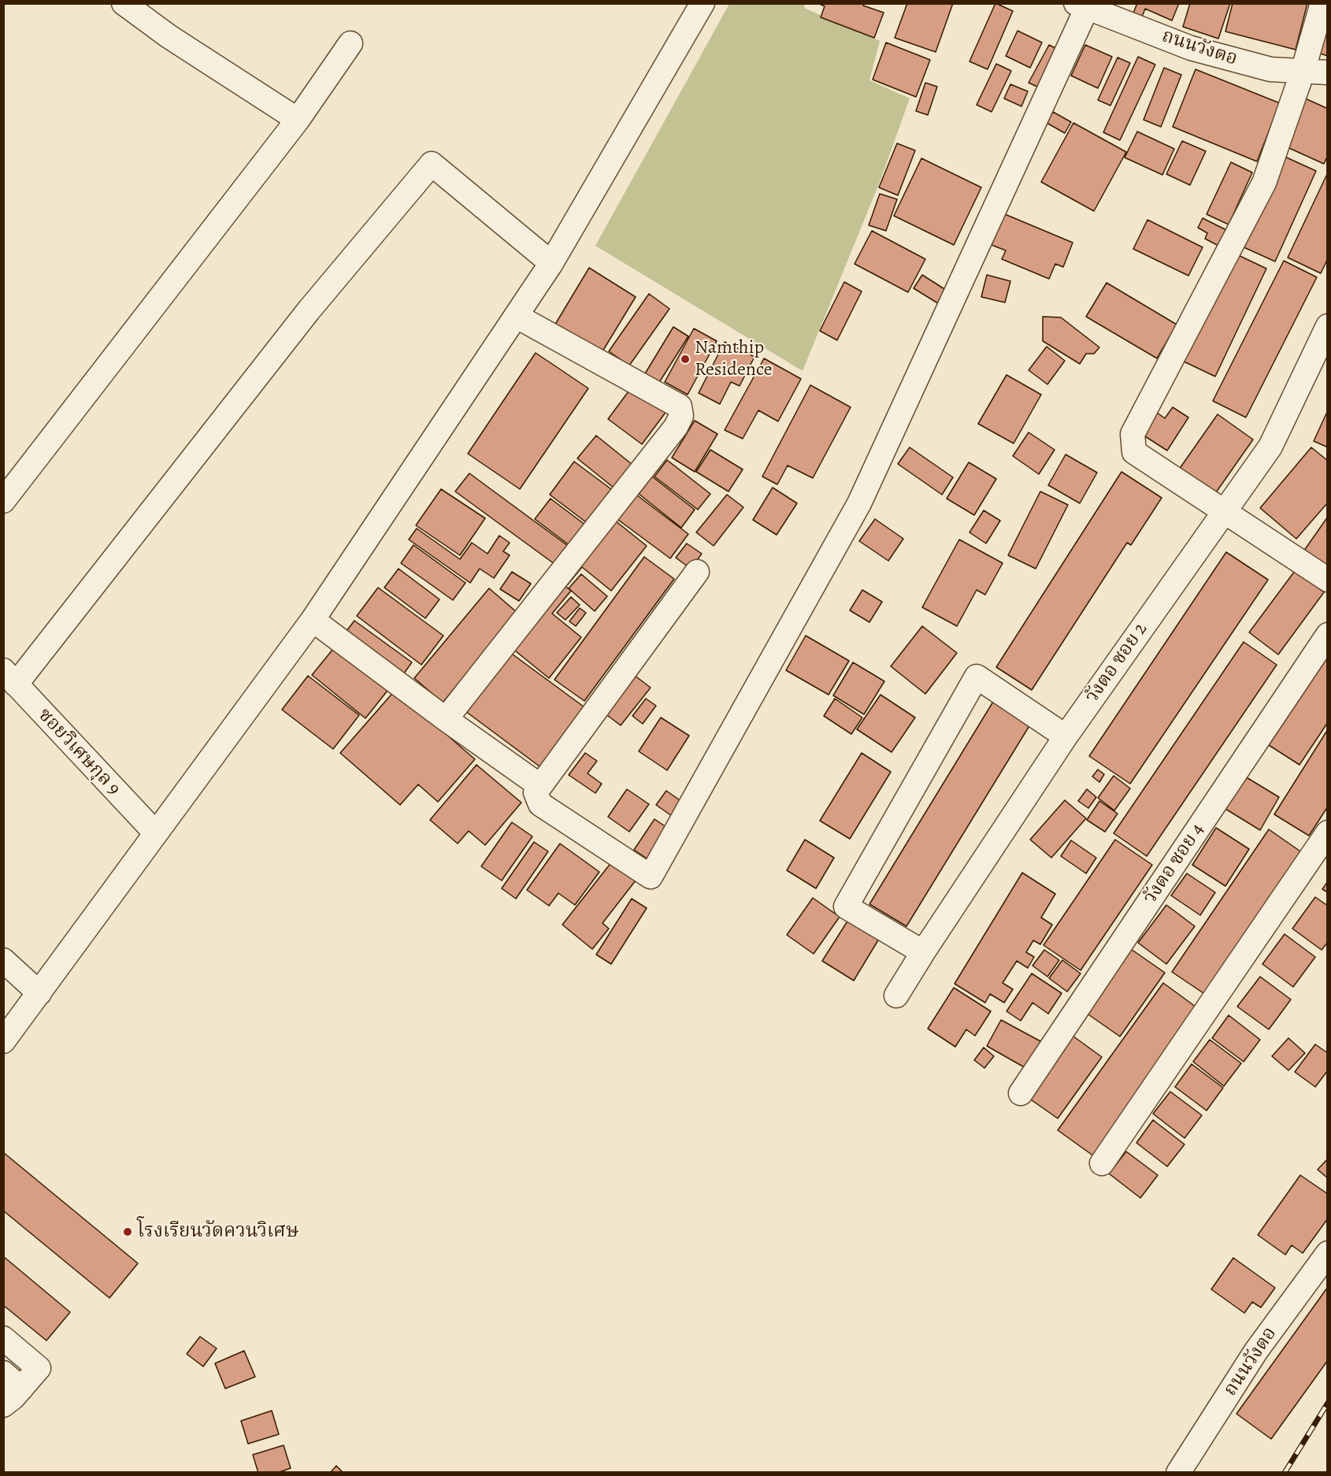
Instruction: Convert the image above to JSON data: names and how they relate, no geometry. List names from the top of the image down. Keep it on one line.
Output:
{"streets":{"street":["ถนนวังตอ","วังตอ ซอย 2","ซอยวิเศษกุล 9","วังตอ ซอย 4"]},"places":["Namthip Residence","โรงเรียนวัดควนวิเศษ"]}
